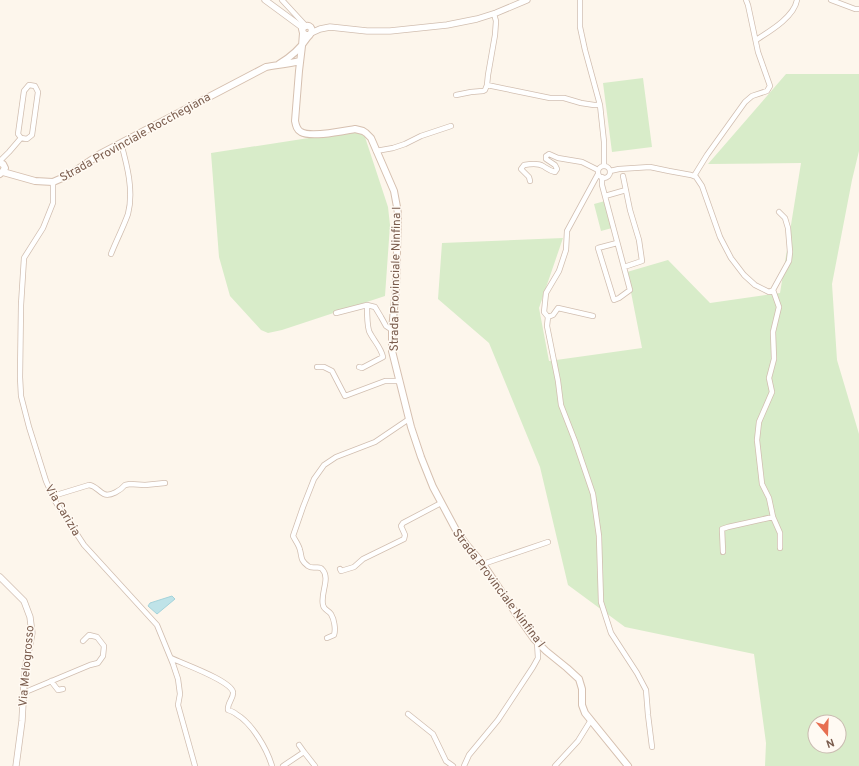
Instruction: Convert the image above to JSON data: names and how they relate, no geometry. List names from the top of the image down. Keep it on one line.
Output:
{"streets":{"main road":["Strada Provinciale Rocchegiana","Strada Provinciale Ninfina I"],"street":["Via Carizia","Via Melogrosso"]},"crossings":[["Strada Provinciale Rocchegiana","Strada Provinciale Ninfina I"],["Strada Provinciale Rocchegiana","Via Carizia"]],"north":"bottom"}
